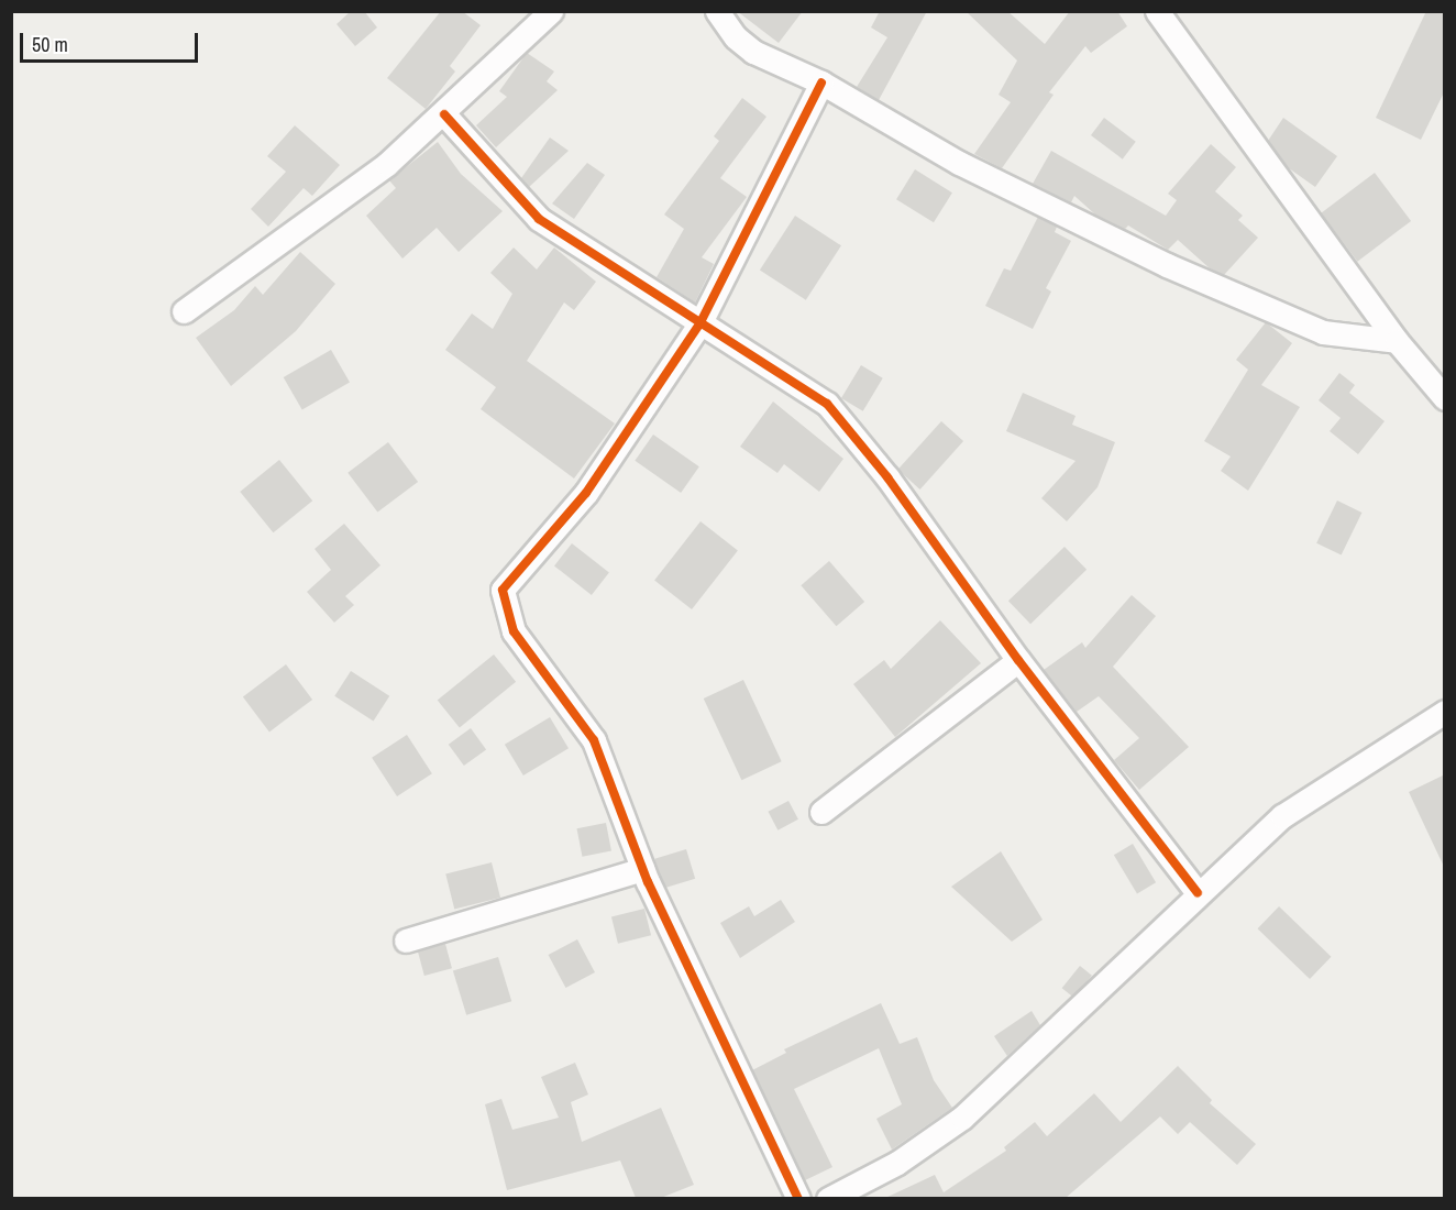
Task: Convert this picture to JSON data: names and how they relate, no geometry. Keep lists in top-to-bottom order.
{
  "scale_bar": "50 m"
}
